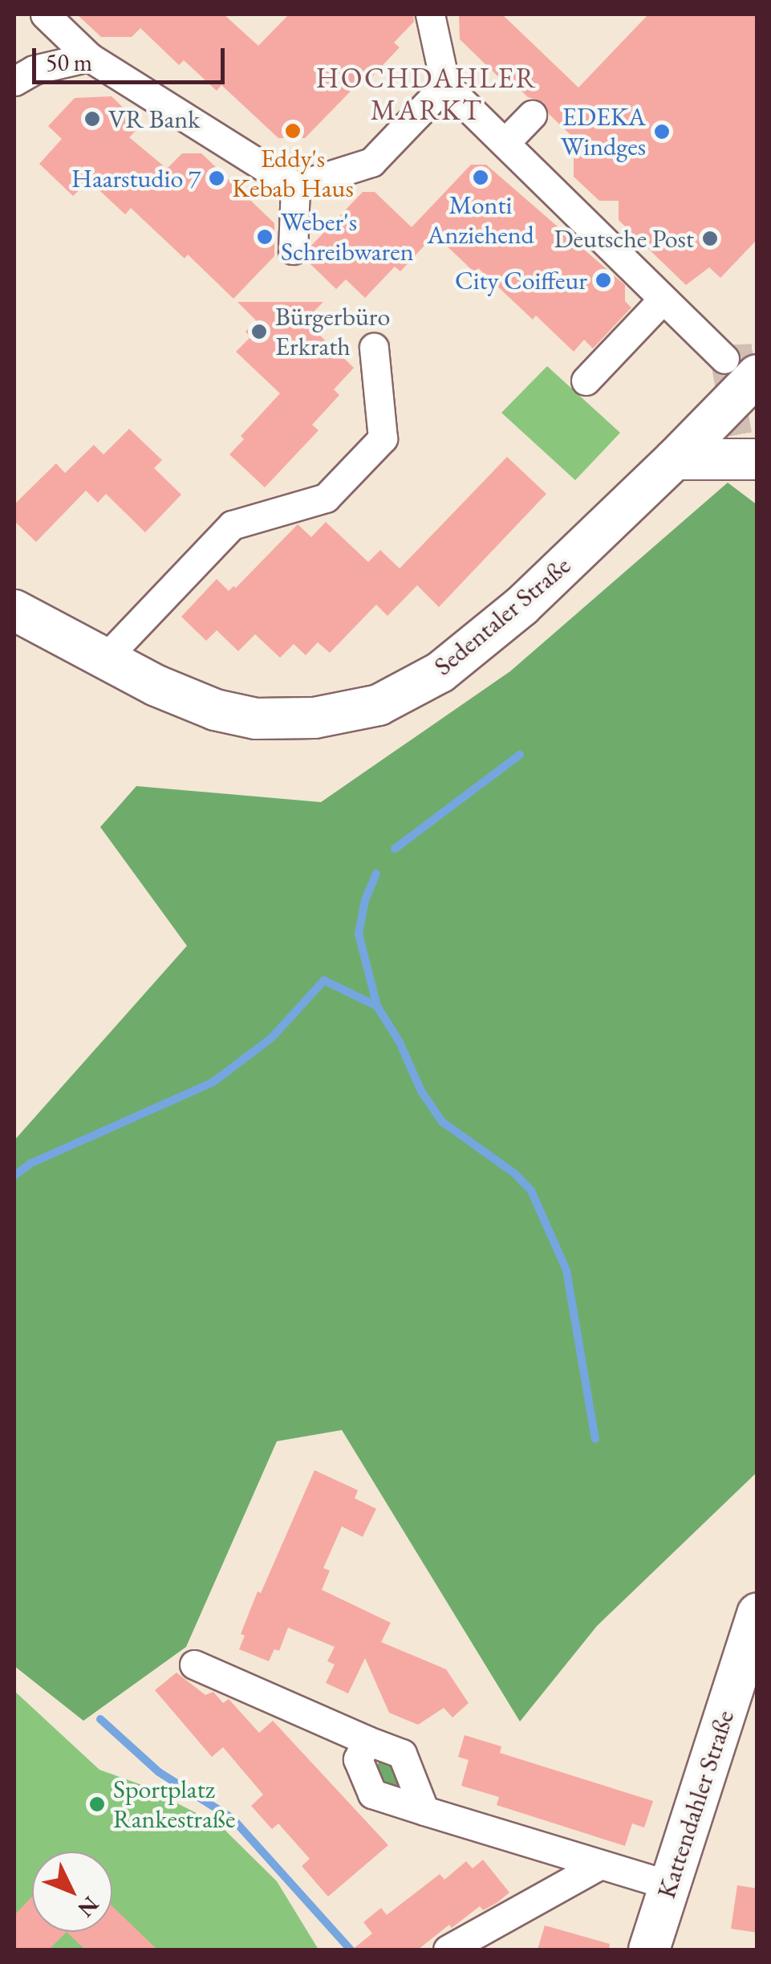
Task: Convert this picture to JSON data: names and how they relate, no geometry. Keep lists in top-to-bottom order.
{
  "streets": {
    "street": ["Sedentaler Straße", "Kattendahler Straße"]
  },
  "districts": ["HOCHDAHLER MARKT"],
  "places": [
    "VR Bank",
    "Eddy's Kebab Haus",
    "EDEKA Windges",
    "Monti Anziehend",
    "Haarstudio 7",
    "Weber's Schreibwaren",
    "Deutsche Post",
    "City Coiffeur",
    "Bürgerbüro Erkrath",
    "Sportplatz Rankestraße"
  ],
  "scale_bar": "50 m",
  "north": "bottom right"
}
